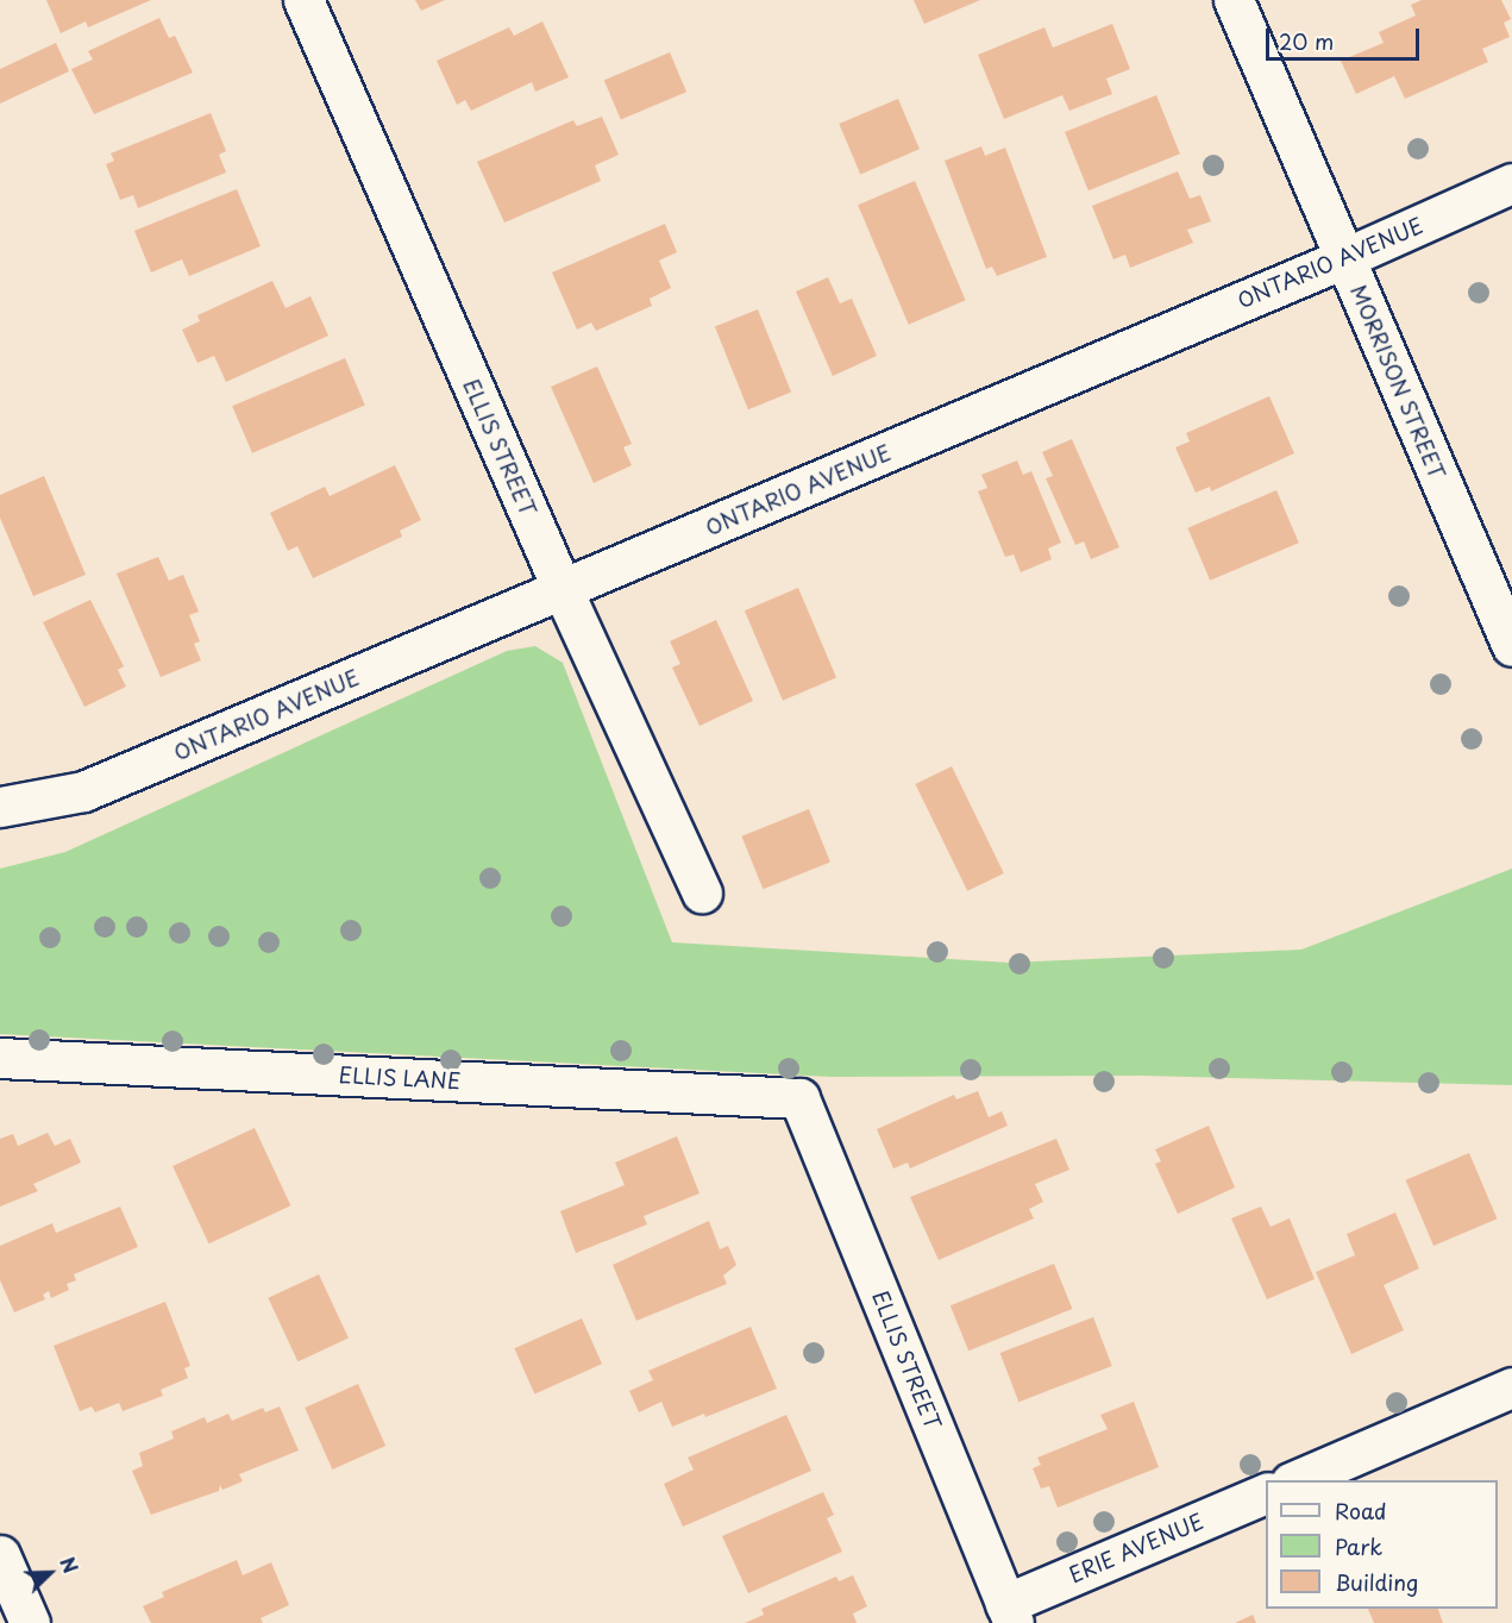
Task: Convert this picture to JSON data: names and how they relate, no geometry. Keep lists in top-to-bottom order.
{
  "streets": {
    "street": [
      "ONTARIO AVENUE",
      "MORRISON STREET",
      "ELLIS STREET",
      "ELLIS LANE",
      "ERIE AVENUE"
    ]
  },
  "crossings": [
    ["ONTARIO AVENUE", "MORRISON STREET"],
    ["ONTARIO AVENUE", "ELLIS STREET"],
    ["ELLIS STREET", "ELLIS LANE"],
    ["ELLIS STREET", "ERIE AVENUE"]
  ],
  "legend": ["Road", "Park", "Building"],
  "scale_bar": "20 m",
  "north": "top right"
}
